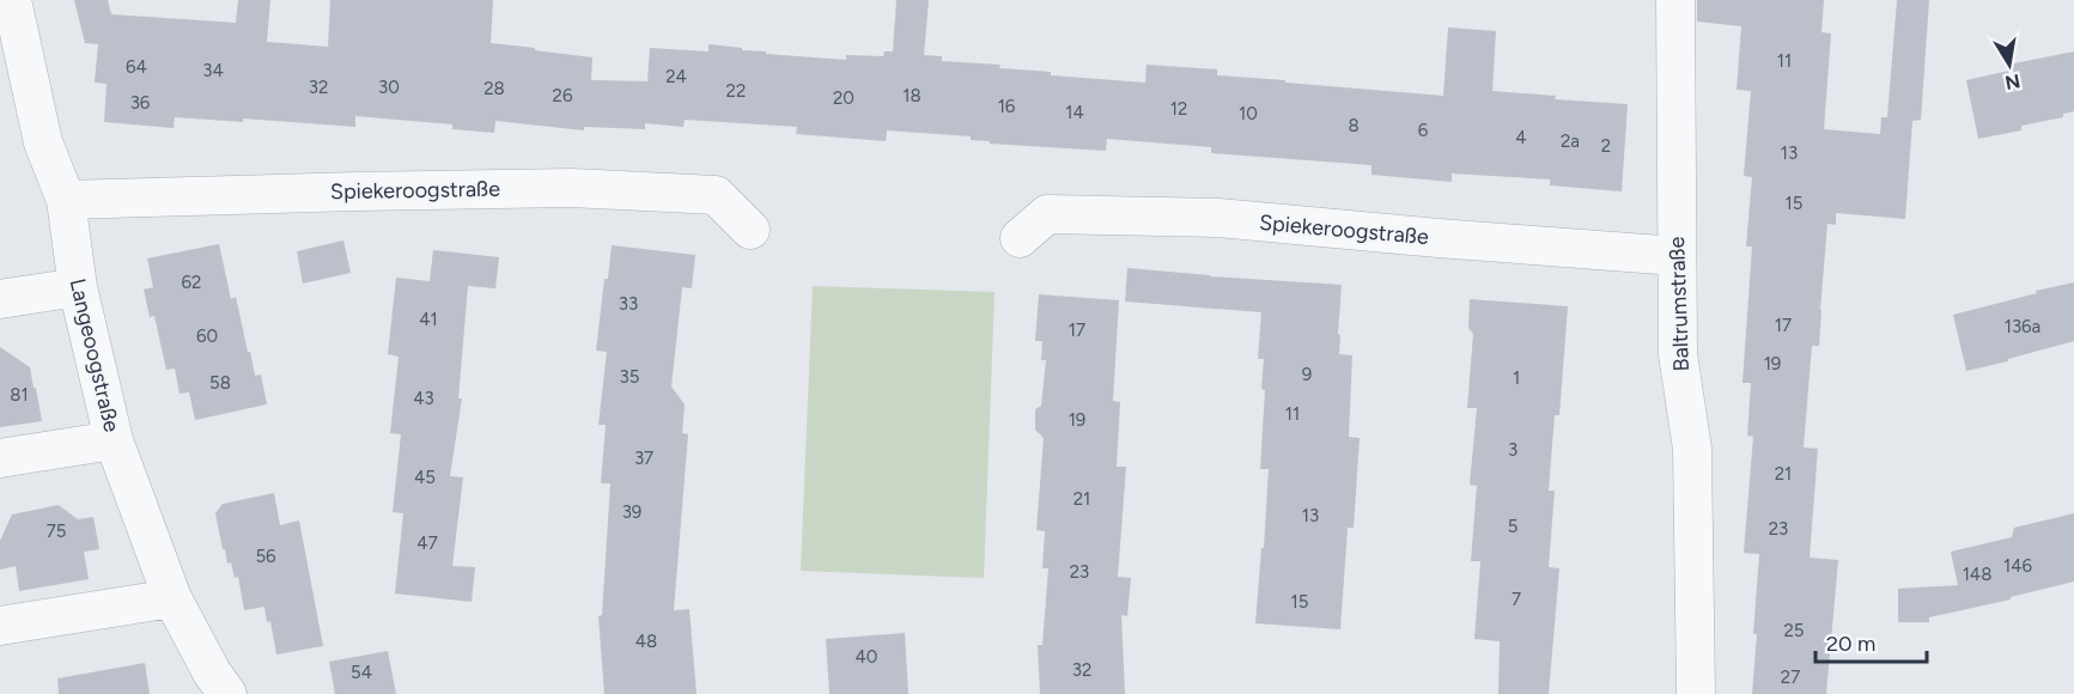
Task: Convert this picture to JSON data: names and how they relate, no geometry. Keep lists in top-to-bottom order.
{
  "streets": {
    "street": ["Spiekeroogstraße", "Baltrumstraße", "Langeoogstraße"]
  },
  "crossings": [
    ["Spiekeroogstraße", "Baltrumstraße"],
    ["Spiekeroogstraße", "Langeoogstraße"]
  ],
  "house_numbers": [
    "11",
    "64",
    "34",
    "24",
    "32",
    "30",
    "28",
    "22",
    "26",
    "18",
    "20",
    "36",
    "16",
    "12",
    "14",
    "10",
    "8",
    "6",
    "4",
    "2a",
    "2",
    "13",
    "15",
    "62",
    "33",
    "41",
    "17",
    "136a",
    "17",
    "60",
    "19",
    "9",
    "35",
    "1",
    "58",
    "81",
    "43",
    "11",
    "19",
    "3",
    "37",
    "21",
    "45",
    "21",
    "39",
    "13",
    "5",
    "23",
    "75",
    "47",
    "56",
    "146",
    "23",
    "148",
    "7",
    "15",
    "25",
    "48",
    "40",
    "32",
    "54",
    "27"
  ],
  "scale_bar": "20 m",
  "north": "bottom"
}
